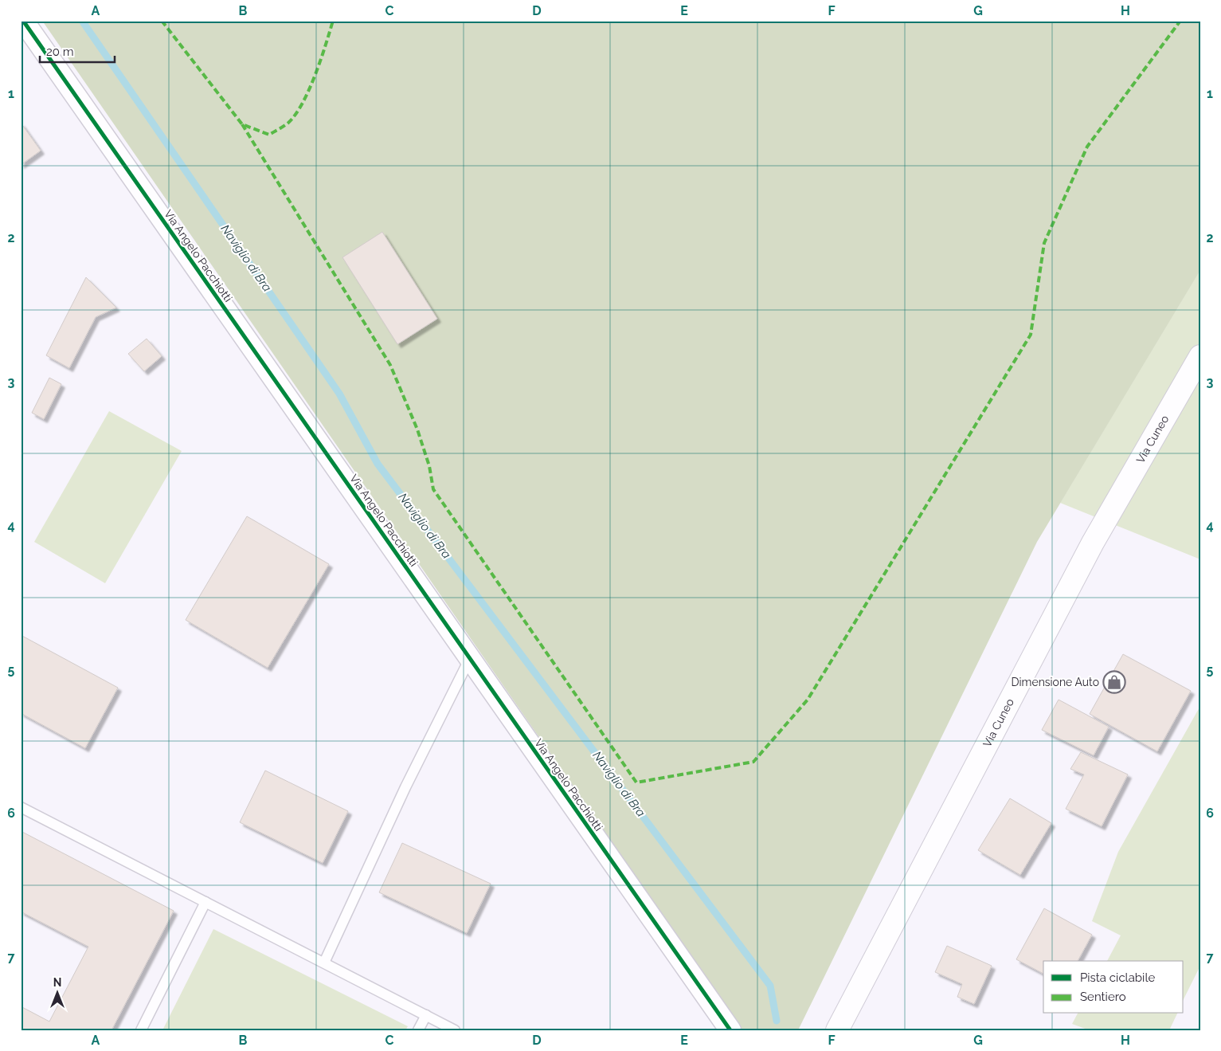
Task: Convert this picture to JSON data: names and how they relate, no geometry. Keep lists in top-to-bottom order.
{
  "streets": {
    "main road": ["Via Cuneo"],
    "street": ["Via Angelo Pacchiotti"]
  },
  "water": ["Naviglio di Bra"],
  "places": {
    "shop": ["Dimensione Auto"]
  },
  "legend": ["Pista ciclabile", "Sentiero"],
  "scale_bar": "20 m",
  "north": "top",
  "grid": {
    "columns": [
      "A",
      "B",
      "C",
      "D",
      "E",
      "F",
      "G",
      "H"
    ],
    "rows": [
      "1",
      "2",
      "3",
      "4",
      "5",
      "6",
      "7"
    ]
  }
}
